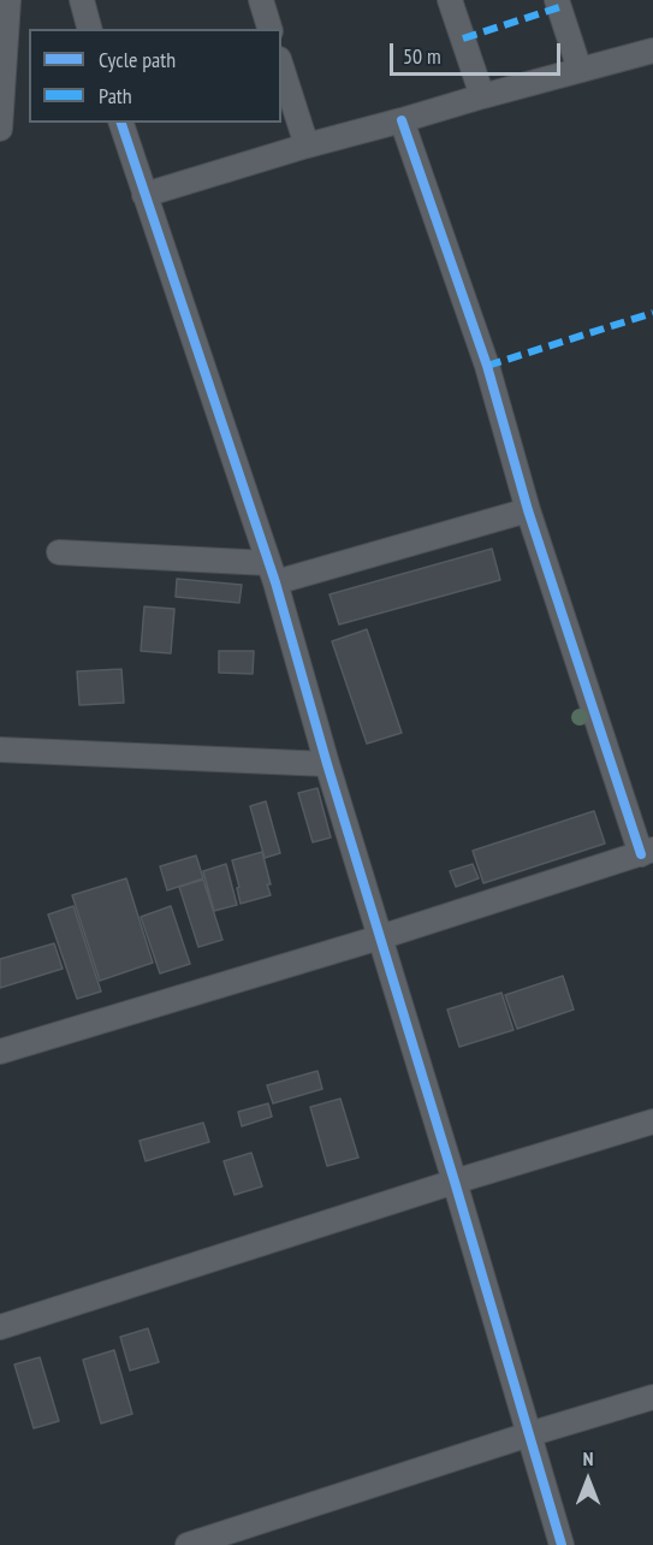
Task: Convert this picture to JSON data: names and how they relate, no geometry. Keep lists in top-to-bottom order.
{
  "legend": ["Cycle path", "Path"],
  "scale_bar": "50 m",
  "north": "top"
}
